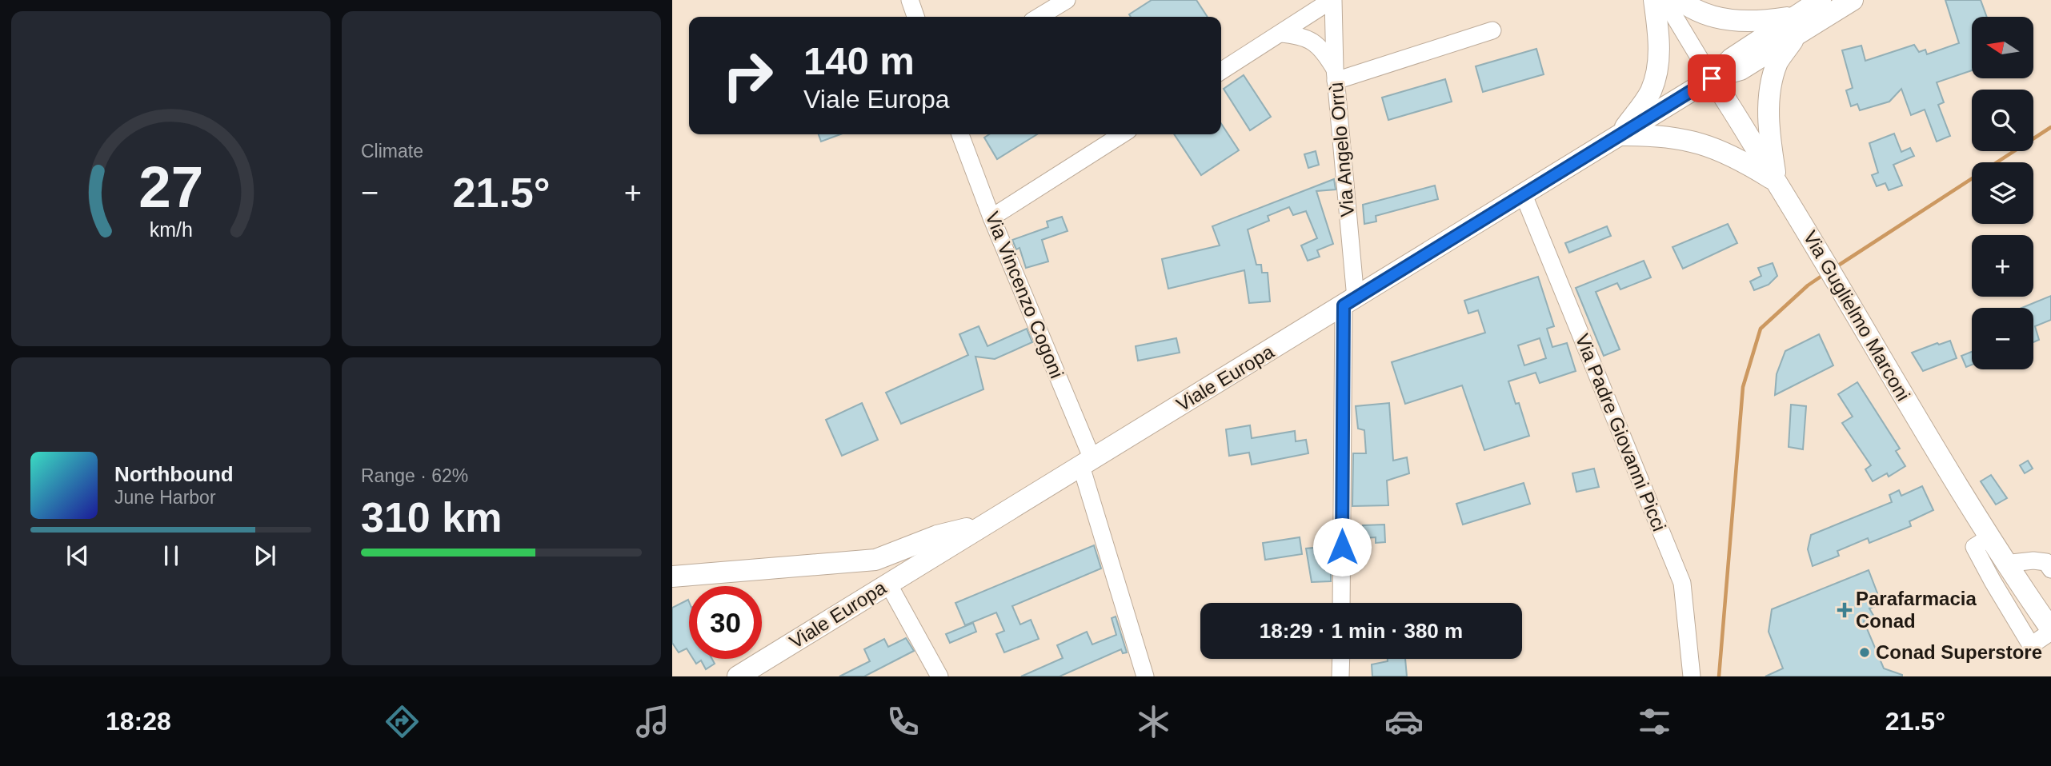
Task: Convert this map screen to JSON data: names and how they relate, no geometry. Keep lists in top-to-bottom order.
{
  "streets": {
    "main road": ["Via Guglielmo Marconi", "Viale Europa"],
    "street": ["Via Angelo Orrù", "Via Vincenzo Cogoni", "Via Padre Giovanni Picci"]
  },
  "crossings": [
    ["Via Angelo Orrù", "Viale Europa"],
    ["Via Vincenzo Cogoni", "Viale Europa"],
    ["Via Guglielmo Marconi", "Viale Europa"],
    ["Viale Europa", "Via Padre Giovanni Picci"]
  ],
  "places": {
    "health": ["Parafarmacia Conad"],
    "other": ["Conad Superstore"]
  },
  "north": "left",
  "page": {
    "tile": [
      "Climate",
      ["Range · 62%", "310 km"]
    ],
    "map_buttons": ["+", "−"],
    "turn": ["140 m", "Viale Europa"],
    "heat": ["−", "21.5°", "+"],
    "song": ["Northbound", "June Harbor"],
    "limit": "30",
    "trip": "18:29 · 1 min · 380 m",
    "tabs": ["18:28", "21.5°"],
    "gauge": ["27", "km/h"]
  }
}
